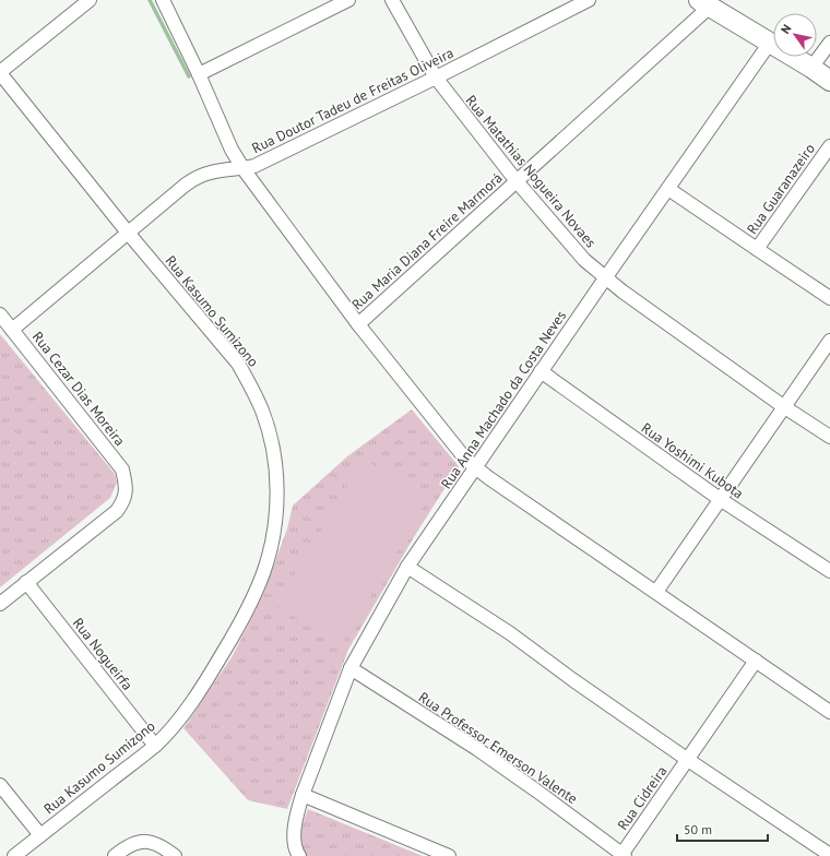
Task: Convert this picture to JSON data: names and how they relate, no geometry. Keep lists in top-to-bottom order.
{
  "streets": {
    "street": [
      "Rua Doutor Tadeu de Freitas Oliveira",
      "Rua Matathias Nogueira Novaes",
      "Rua Guaranazeiro",
      "Rua Maria Diana Freire Marmorá",
      "Rua Kasumo Sumizono",
      "Rua Cezar Dias Moreira",
      "Rua Anna Machado da Costa Neves",
      "Rua Yoshimi Kubota",
      "Rua Nogueirfa",
      "Rua Professor Emerson Valente",
      "Rua Cidreira"
    ]
  },
  "crossings": [
    ["Rua Doutor Tadeu de Freitas Oliveira", "Rua Matathias Nogueira Novaes"],
    ["Rua Doutor Tadeu de Freitas Oliveira", "Rua Kasumo Sumizono"],
    ["Rua Doutor Tadeu de Freitas Oliveira", "Rua Cezar Dias Moreira"],
    ["Rua Matathias Nogueira Novaes", "Rua Maria Diana Freire Marmorá"],
    ["Rua Matathias Nogueira Novaes", "Rua Anna Machado da Costa Neves"],
    ["Rua Kasumo Sumizono", "Rua Nogueirfa"],
    ["Rua Cezar Dias Moreira", "Rua Nogueirfa"],
    ["Rua Anna Machado da Costa Neves", "Rua Yoshimi Kubota"],
    ["Rua Anna Machado da Costa Neves", "Rua Professor Emerson Valente"],
    ["Rua Professor Emerson Valente", "Rua Cidreira"]
  ],
  "scale_bar": "50 m",
  "north": "top left"
}
